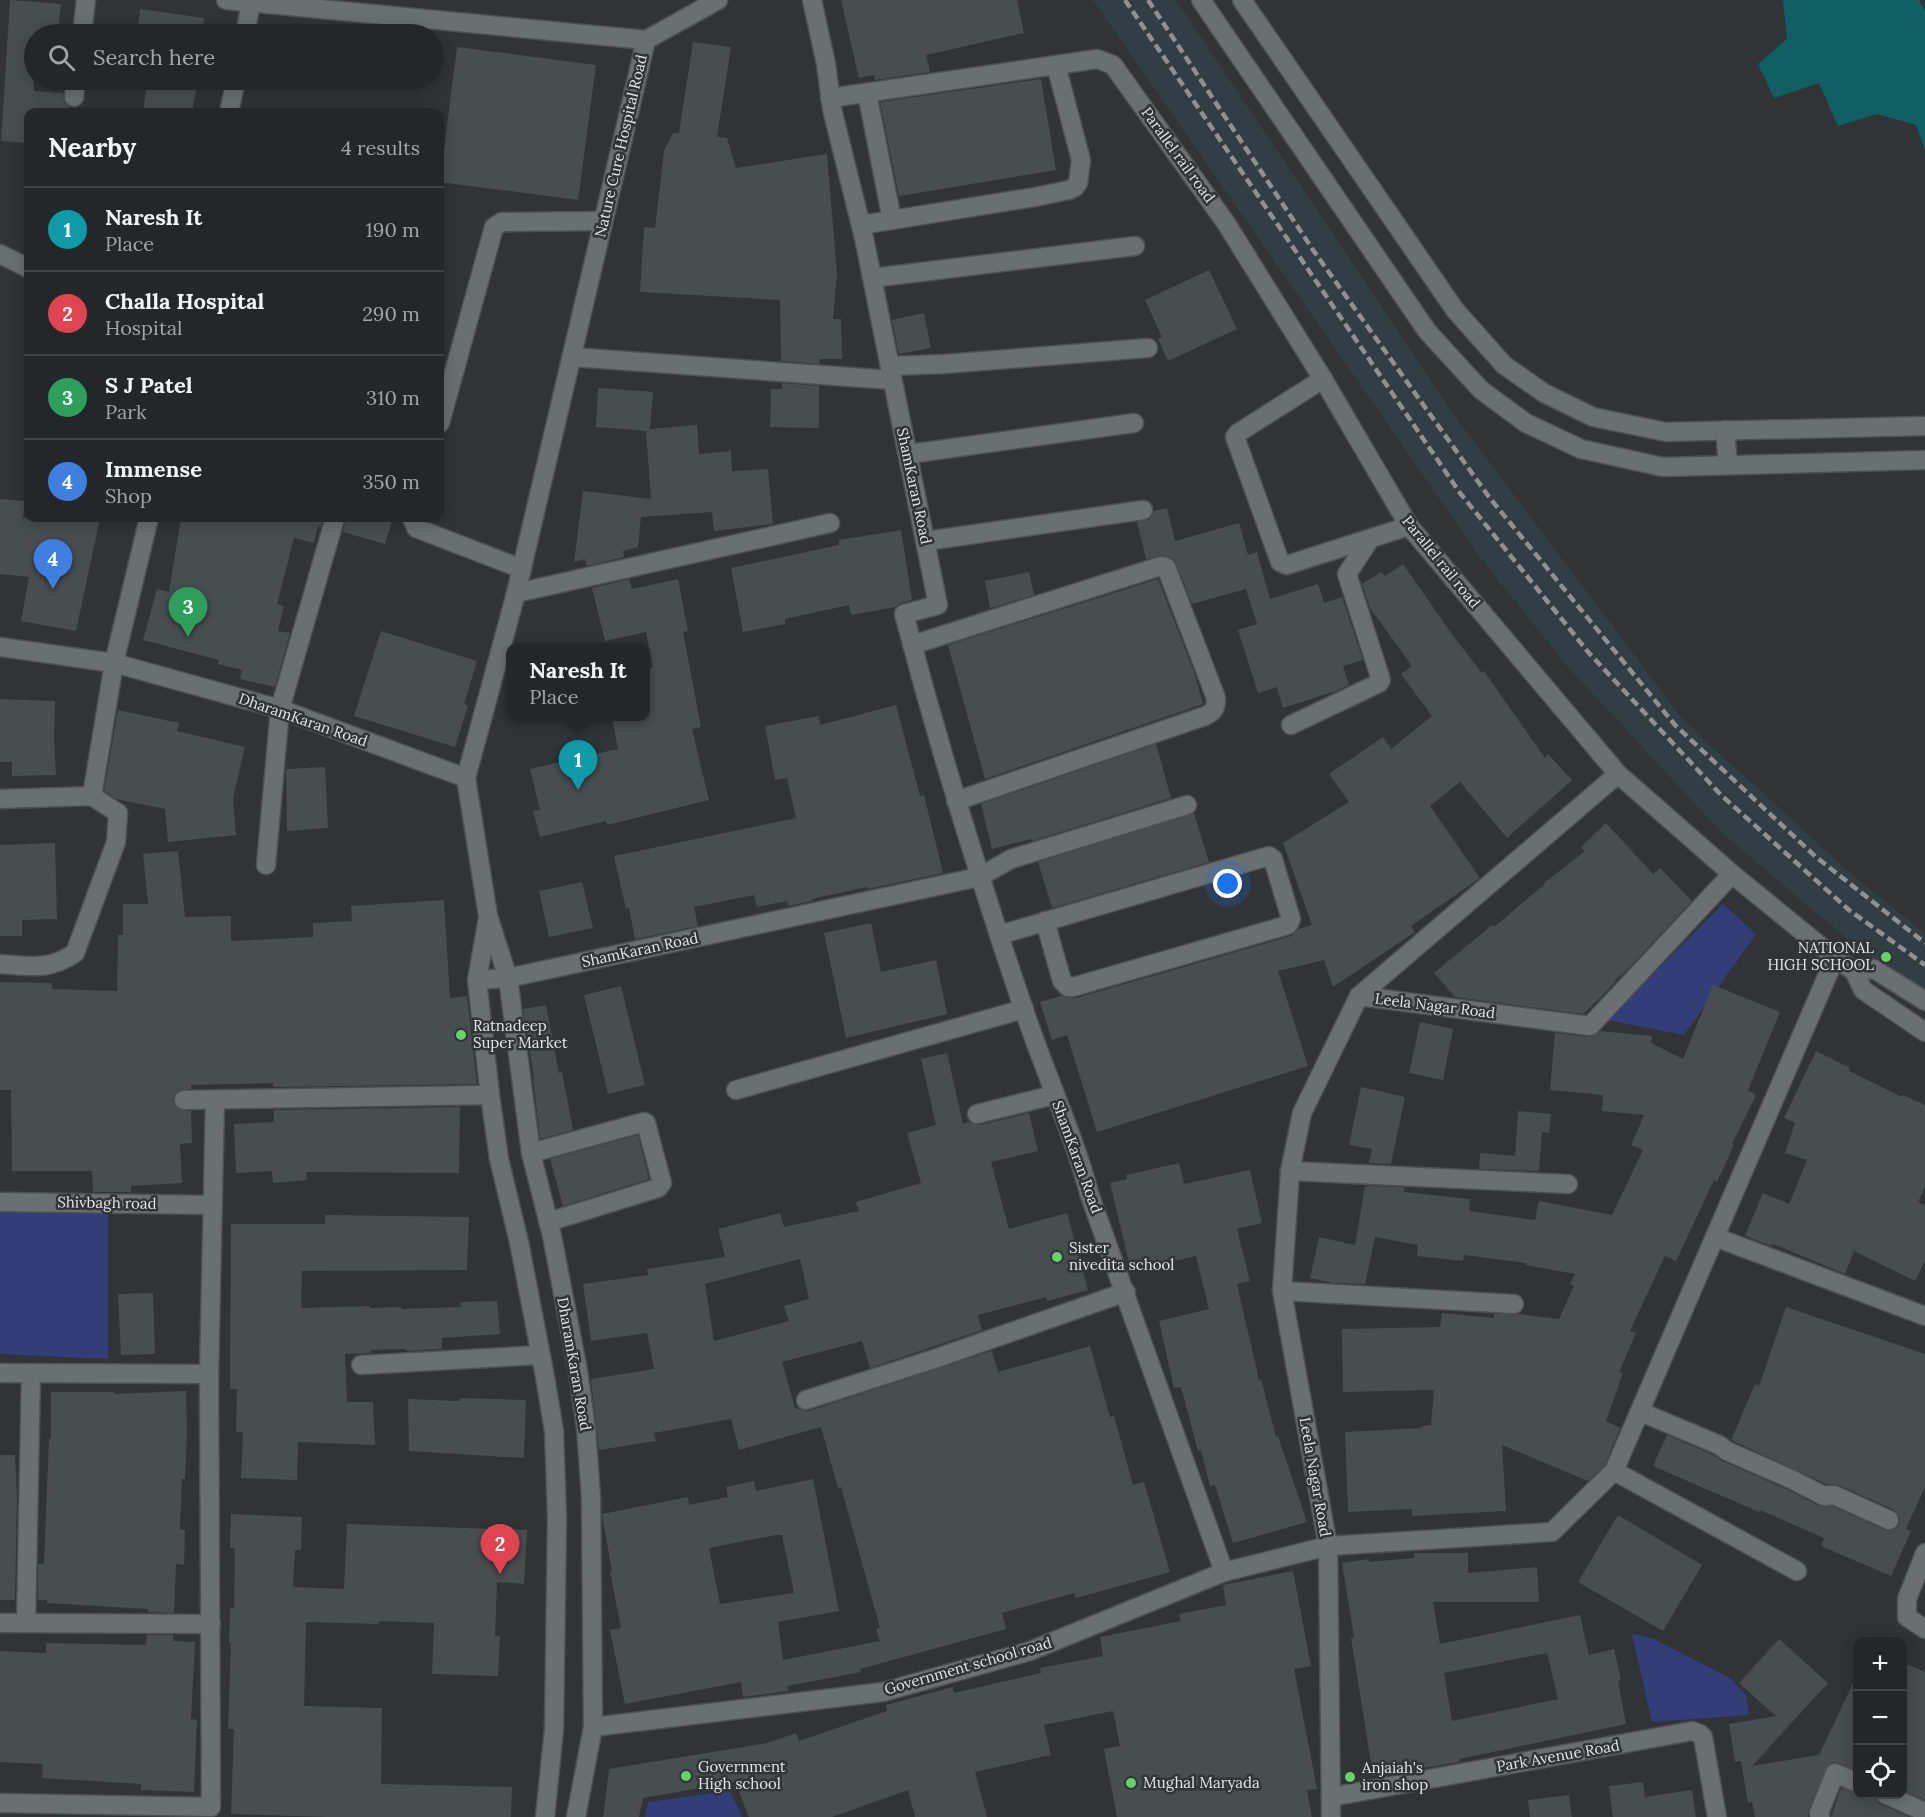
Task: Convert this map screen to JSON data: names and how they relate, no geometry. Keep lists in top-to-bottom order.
{
  "streets": {
    "street": [
      "Nature Cure Hospital Road",
      "Parallel rail road",
      "ShamKaran Road",
      "DharamKaran Road",
      "Leela Nagar Road",
      "Shivbagh road",
      "Government school road",
      "Park Avenue Road"
    ]
  },
  "crossings": [
    ["Nature Cure Hospital Road", "DharamKaran Road"],
    ["Parallel rail road", "ShamKaran Road"],
    ["Parallel rail road", "Leela Nagar Road"],
    ["ShamKaran Road", "DharamKaran Road"],
    ["ShamKaran Road", "Government school road"],
    ["DharamKaran Road", "Government school road"],
    ["Leela Nagar Road", "Government school road"]
  ],
  "places": [
    "NATIONAL HIGH SCHOOL",
    "Ratnadeep Super Market",
    "Sister nivedita school",
    "Government High school",
    "Anjaiah's iron shop",
    "Mughal Maryada"
  ],
  "page": {
    "search": "Search here",
    "heading": ["Nearby", "4 results"],
    "list": [
      {
        "mark": "1",
        "name": "Naresh It",
        "note": "Place",
        "value": "190 m"
      },
      {
        "mark": "2",
        "name": "Challa Hospital",
        "note": "Hospital",
        "value": "290 m"
      },
      {
        "mark": "3",
        "name": "S J Patel",
        "note": "Park",
        "value": "310 m"
      },
      {
        "mark": "4",
        "name": "Immense",
        "note": "Shop",
        "value": "350 m"
      }
    ],
    "pins": [
      "4",
      "3",
      "1",
      "2"
    ],
    "popup": ["Naresh It", "Place"],
    "map_buttons": ["+", "−"]
  }
}
